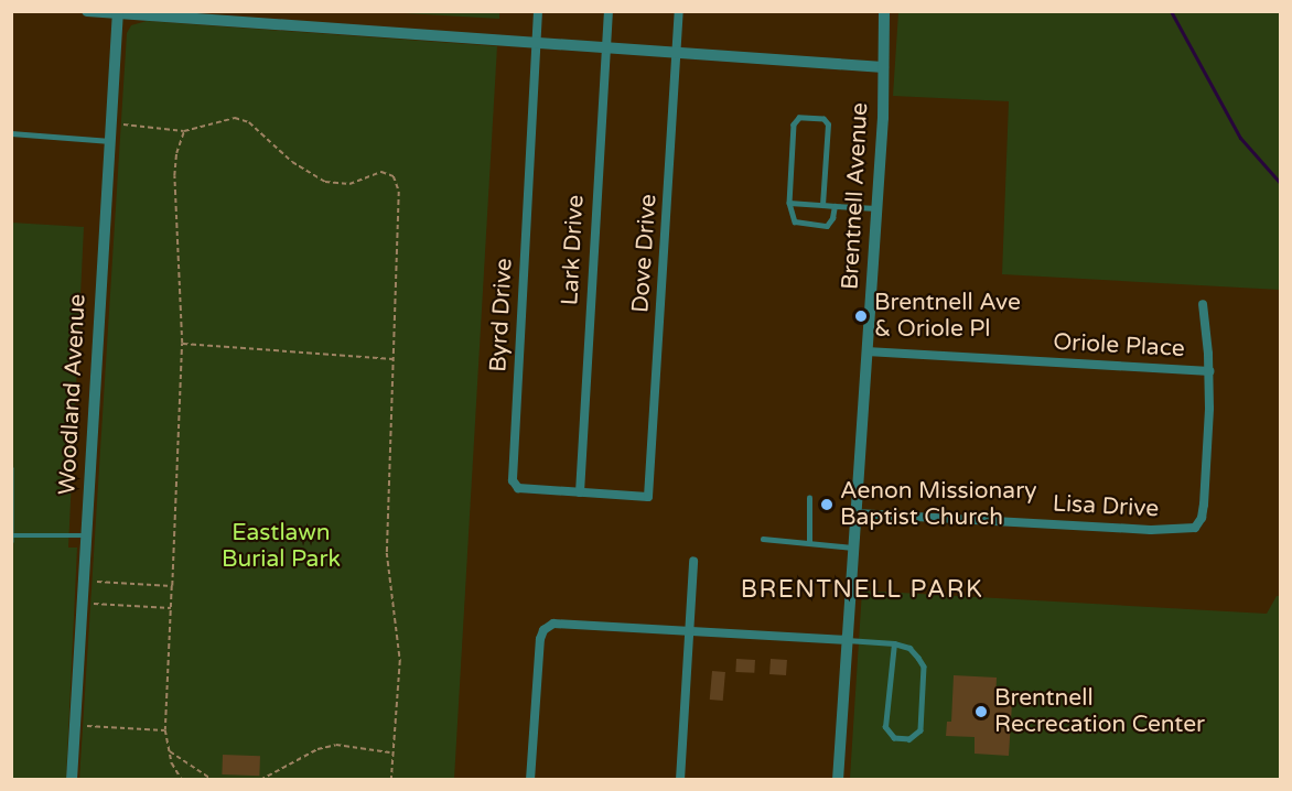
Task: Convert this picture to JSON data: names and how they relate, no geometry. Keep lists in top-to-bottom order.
{
  "streets": {
    "street": [
      "Brentnell Avenue",
      "Lark Drive",
      "Dove Drive",
      "Byrd Drive",
      "Oriole Place",
      "Woodland Avenue",
      "Lisa Drive"
    ]
  },
  "crossings": [
    ["Brentnell Avenue", "Oriole Place"],
    ["Brentnell Avenue", "Lisa Drive"],
    ["Lark Drive", "Byrd Drive"],
    ["Dove Drive", "Byrd Drive"],
    ["Oriole Place", "Lisa Drive"]
  ],
  "districts": ["BRENTNELL PARK"],
  "parks": ["Eastlawn Burial Park"],
  "places": ["Brentnell Ave & Oriole Pl", "Aenon Missionary Baptist Church", "Brentnell Recrecation Center"]
}
